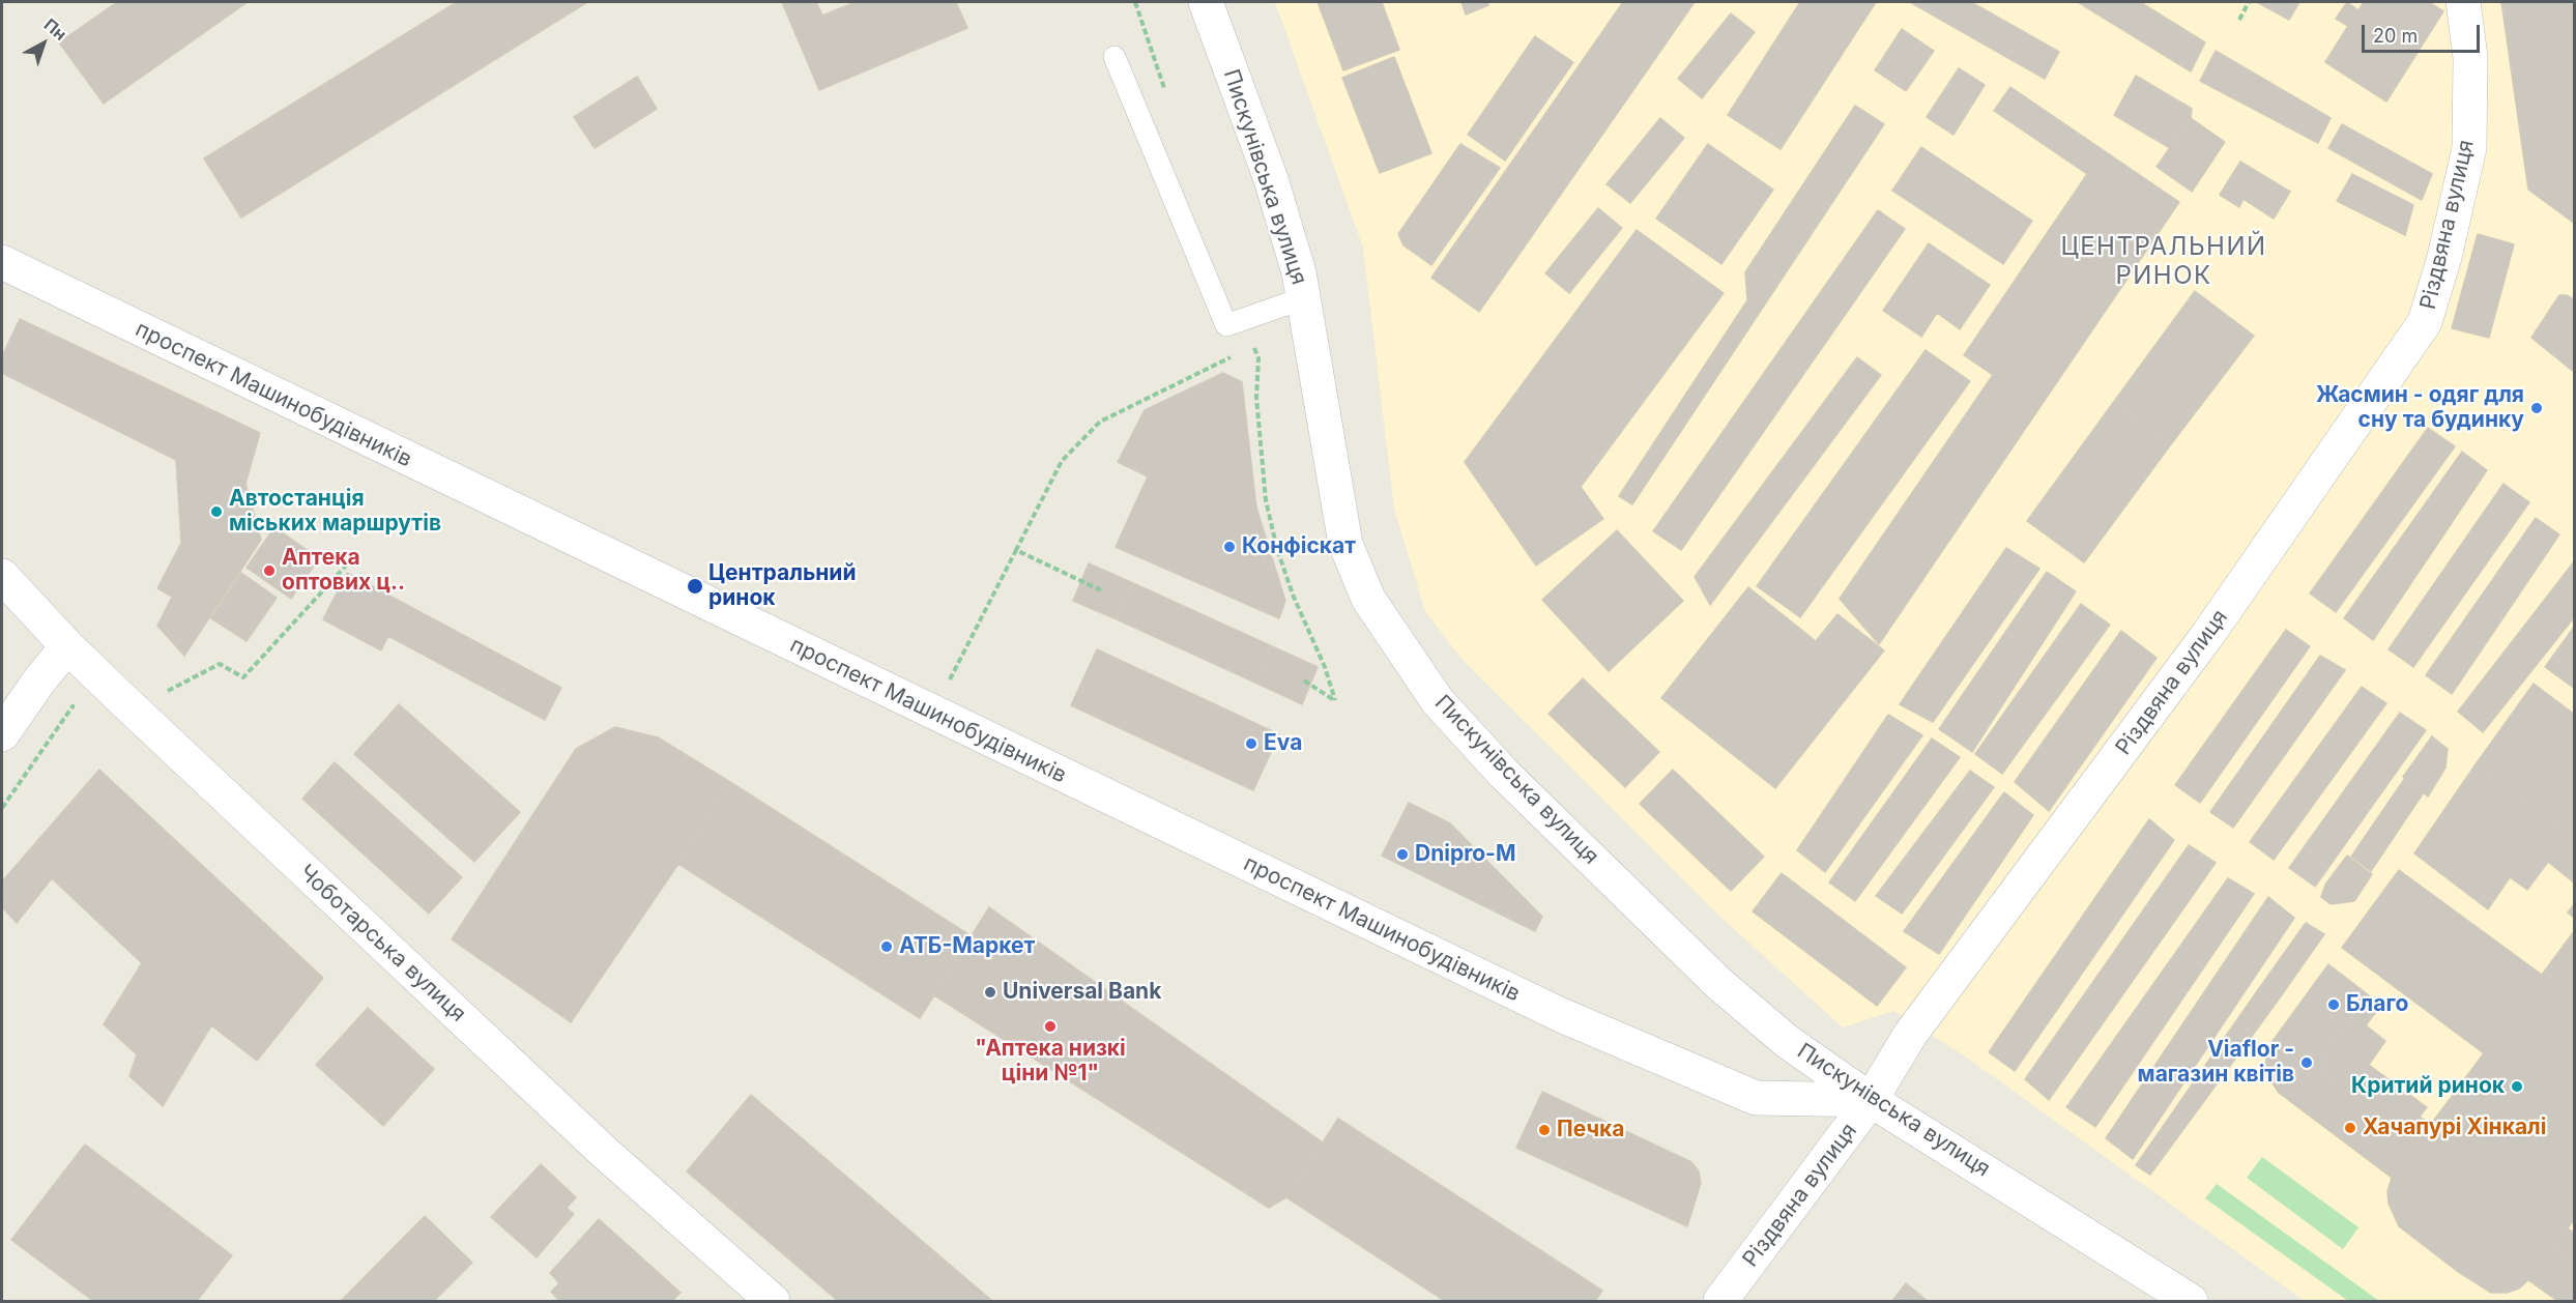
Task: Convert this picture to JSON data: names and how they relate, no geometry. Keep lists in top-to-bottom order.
{
  "streets": {
    "street": [
      "Пискунівська вулиця",
      "Різдвяна вулиця",
      "проспект Машинобудівників",
      "Чоботарська вулиця"
    ]
  },
  "crossings": [
    ["Пискунівська вулиця", "Різдвяна вулиця"],
    ["Пискунівська вулиця", "проспект Машинобудівників"],
    ["Різдвяна вулиця", "проспект Машинобудівників"]
  ],
  "districts": ["ЦЕНТРАЛЬНИЙ РИНОК"],
  "places": [
    "Жасмин - одяг для сну та будинку",
    "Автостанція міських маршрутів",
    "Конфіскат",
    "Аптека оптових ц‥",
    "Центральний ринок",
    "Eva",
    "Dnipro-M",
    "АТБ-Маркет",
    "Universal Bank",
    "Благо",
    "\"Аптека низкі ціни №1\"",
    "Viaflor - магазин квітів",
    "Критий ринок",
    "Хачапурі Хінкалі",
    "Печка"
  ],
  "scale_bar": "20 m",
  "north": "top right"
}
